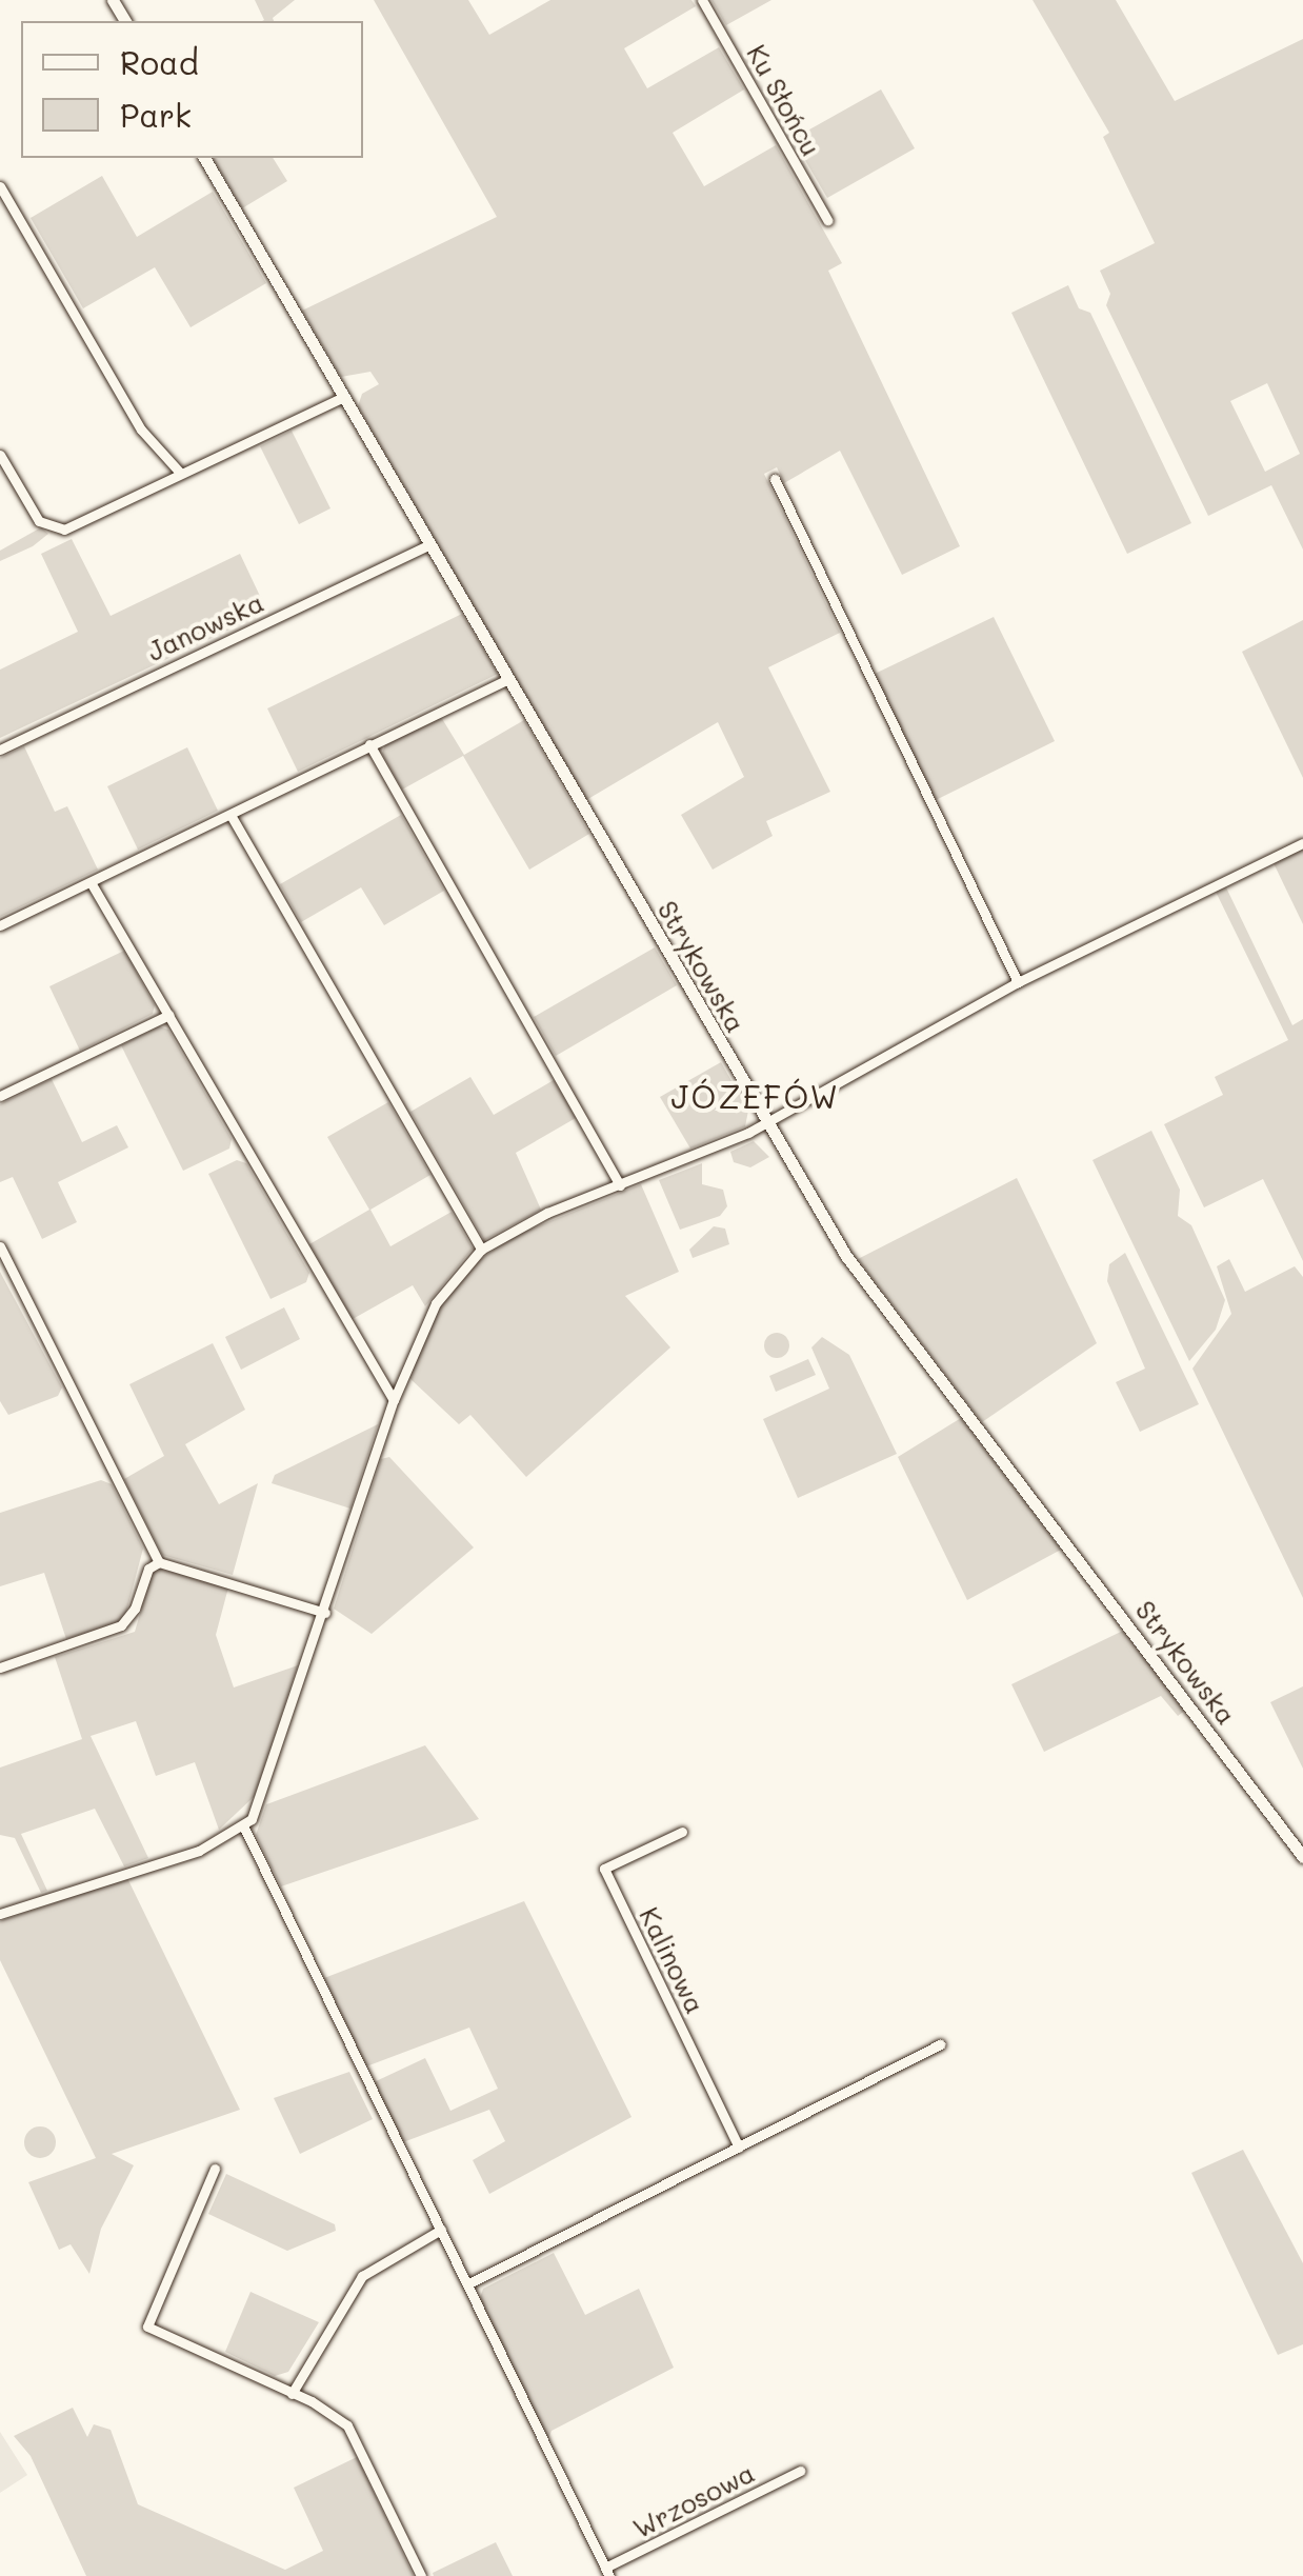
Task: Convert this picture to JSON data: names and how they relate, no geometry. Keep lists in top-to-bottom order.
{
  "streets": {
    "street": [
      "Ku Słońcu",
      "Janowska",
      "Strykowska",
      "Kalinowa",
      "Wrzosowa"
    ]
  },
  "crossings": [
    ["Janowska", "Strykowska"]
  ],
  "districts": ["JÓZEFÓW"],
  "legend": ["Road", "Park"]
}
